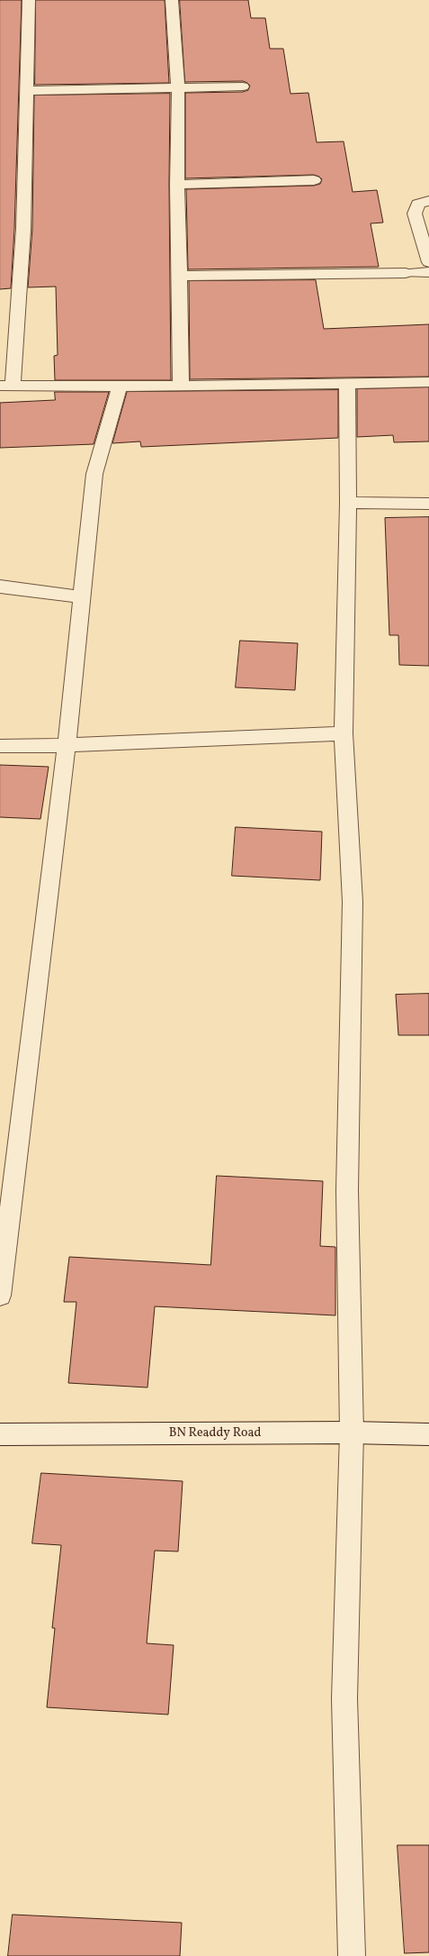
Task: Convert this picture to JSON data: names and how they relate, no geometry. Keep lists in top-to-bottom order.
{
  "streets": {
    "street": ["BN Readdy Road"]
  }
}
